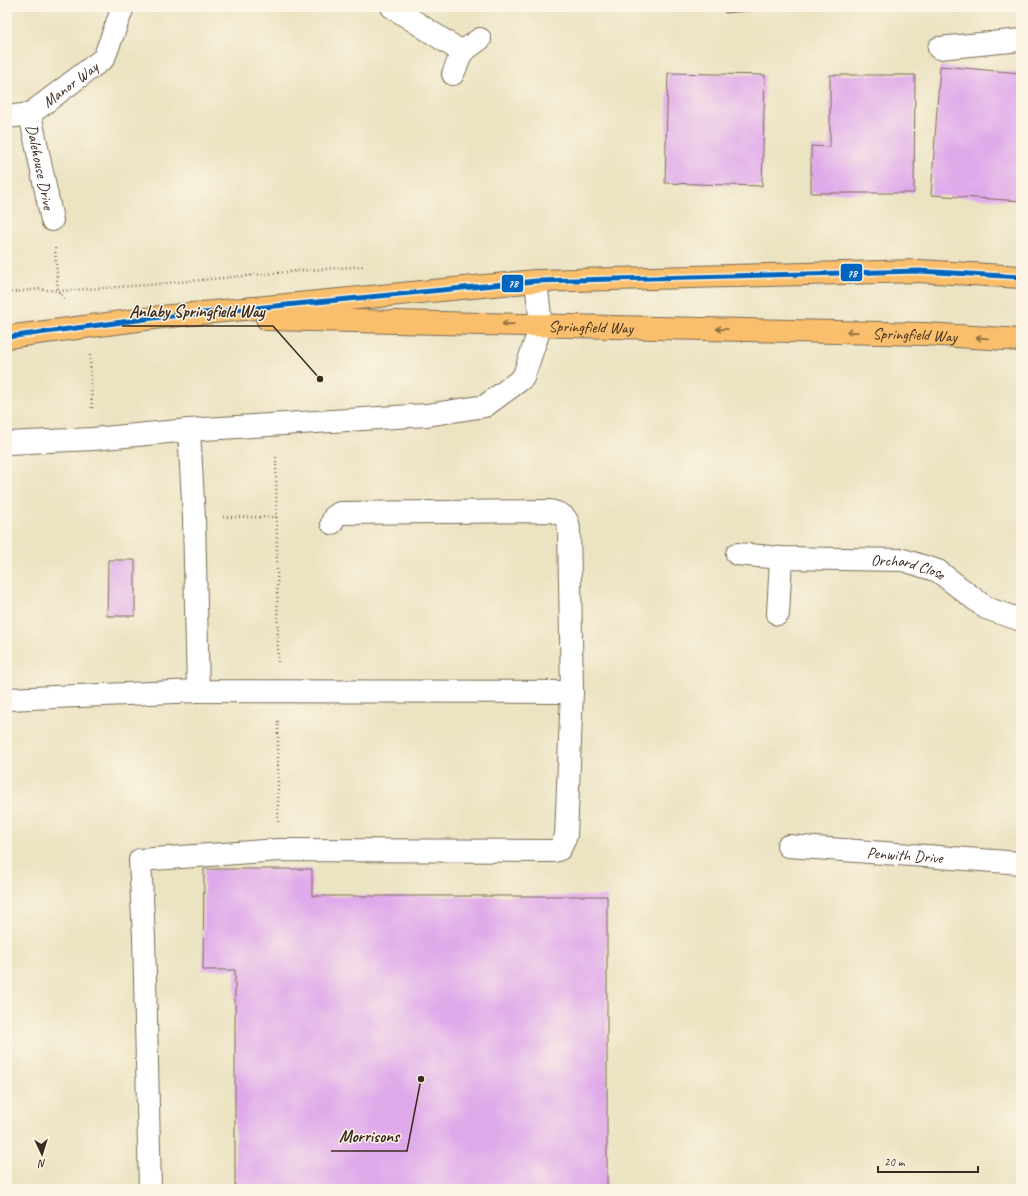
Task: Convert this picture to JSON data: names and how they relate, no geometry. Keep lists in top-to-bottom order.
{
  "streets": {
    "main road": ["Springfield Way"],
    "street": [
      "Manor Way",
      "Dalehouse Drive",
      "Orchard Close",
      "Penwith Drive"
    ]
  },
  "crossings": [
    ["Manor Way", "Dalehouse Drive"]
  ],
  "places": ["Anlaby Springfield Way", "Morrisons"],
  "lines": ["transit line 78"],
  "scale_bar": "20 m",
  "north": "bottom"
}
